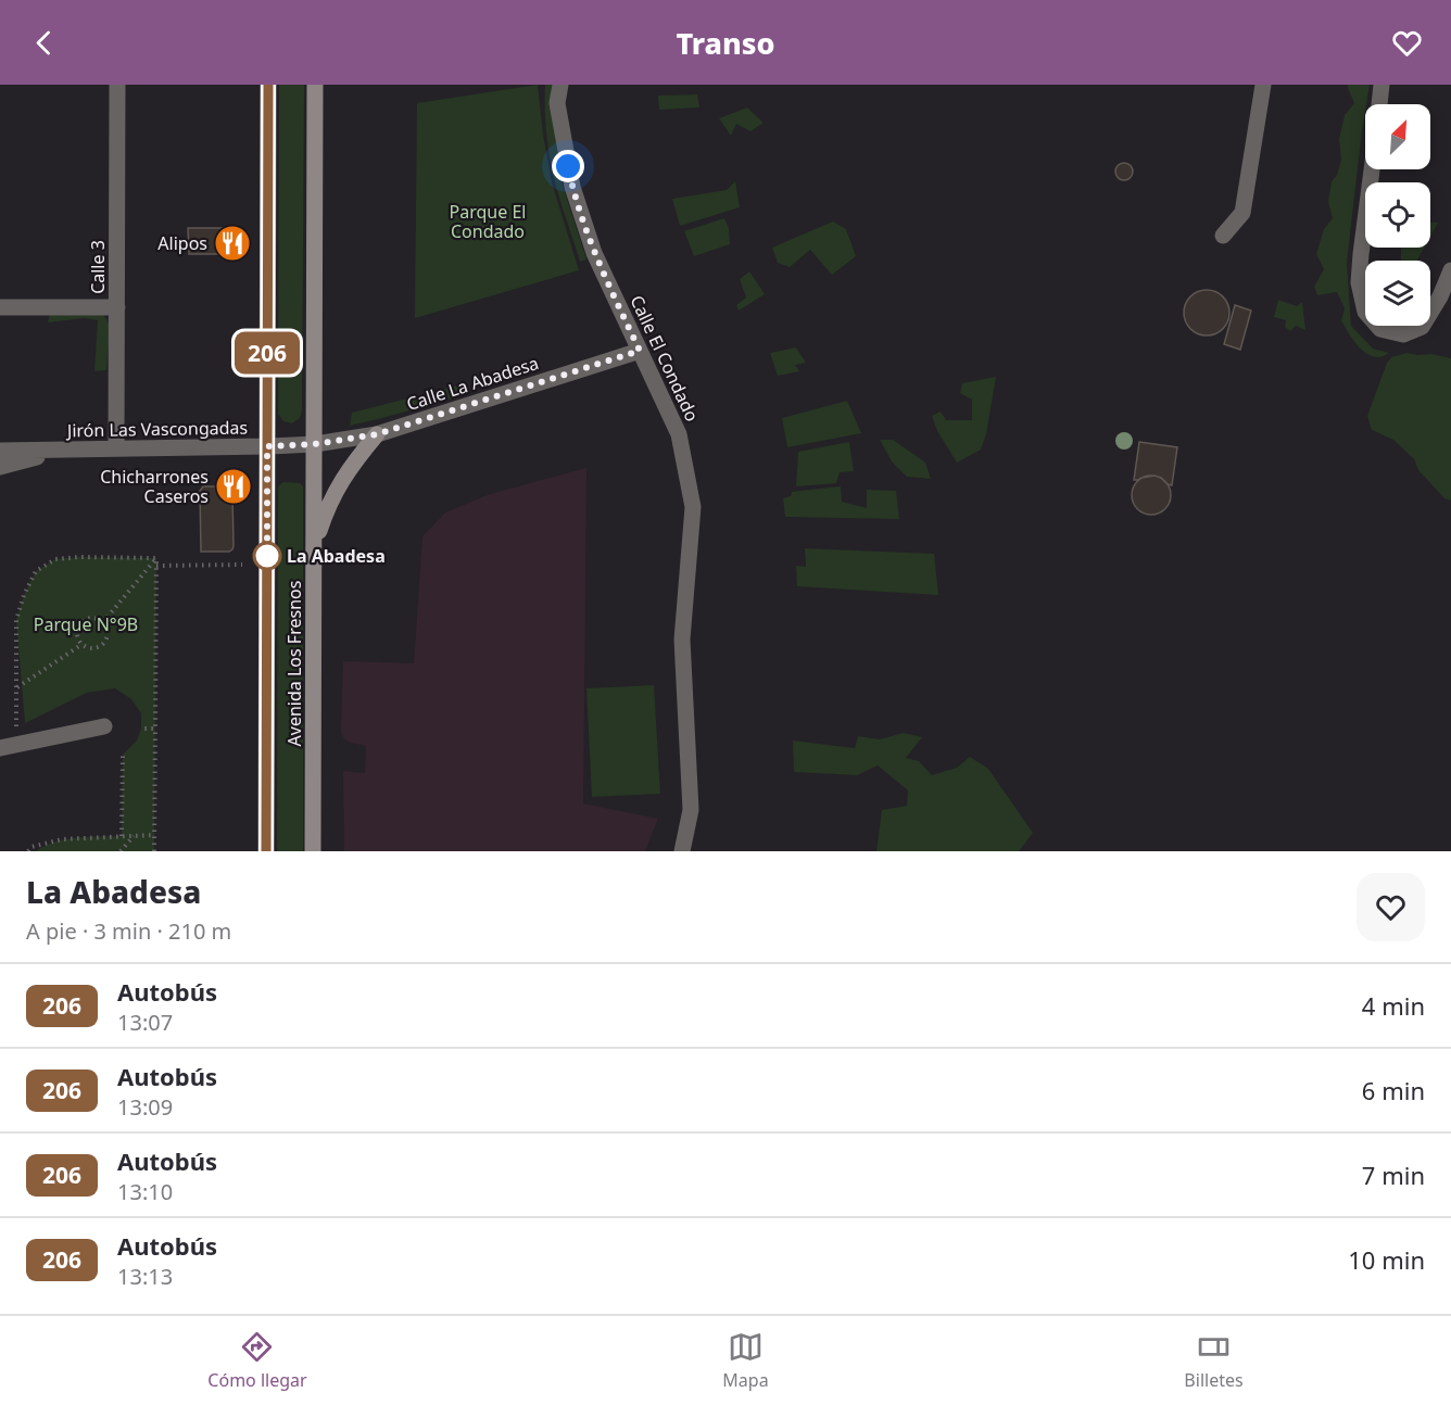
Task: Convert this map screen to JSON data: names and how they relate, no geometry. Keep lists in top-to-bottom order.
{
  "streets": {
    "main road": ["Avenida Los Fresnos"],
    "street": [
      "Calle 3",
      "Calle El Condado",
      "Calle La Abadesa",
      "Jirón Las Vascongadas"
    ]
  },
  "crossings": [
    ["Calle 3", "Jirón Las Vascongadas"],
    ["Calle El Condado", "Calle La Abadesa"],
    ["Calle La Abadesa", "Jirón Las Vascongadas"],
    ["Calle La Abadesa", "Avenida Los Fresnos"],
    ["Jirón Las Vascongadas", "Avenida Los Fresnos"]
  ],
  "parks": ["Parque El Condado", "Parque N°9B"],
  "places": {
    "restaurant": ["Alipos", "Chicharrones Caseros"],
    "other": ["La Abadesa"]
  },
  "lines": ["bus line 206"],
  "north": "top right",
  "page": {
    "header": "Transo",
    "on_map": "206",
    "heading": ["La Abadesa", "A pie · 3 min · 210 m"],
    "list": [
      {
        "mark": "206",
        "name": "Autobús",
        "note": "13:07",
        "value": "4 min"
      },
      {
        "mark": "206",
        "name": "Autobús",
        "note": "13:09",
        "value": "6 min"
      },
      {
        "mark": "206",
        "name": "Autobús",
        "note": "13:10",
        "value": "7 min"
      },
      {
        "mark": "206",
        "name": "Autobús",
        "note": "13:13",
        "value": "10 min"
      }
    ],
    "tabs": ["Cómo llegar", "Mapa", "Billetes"]
  }
}
